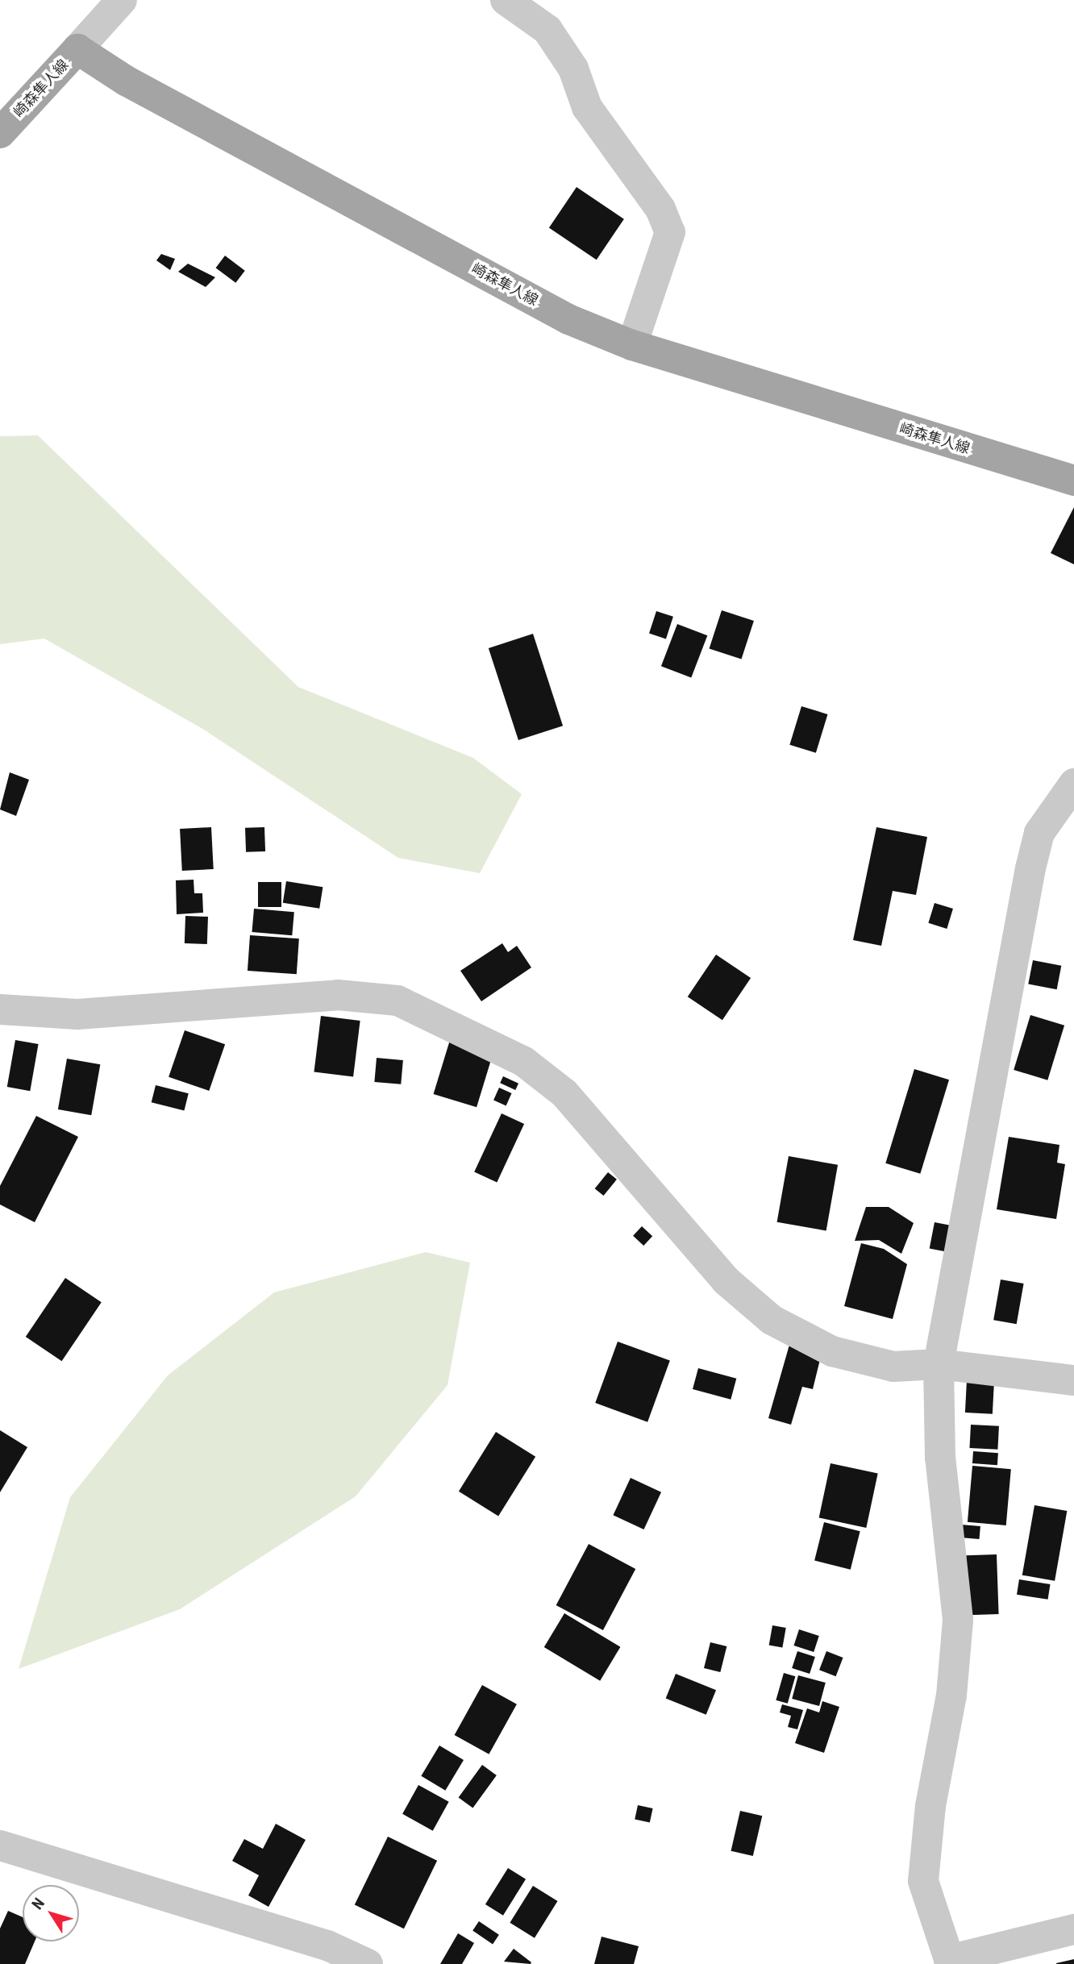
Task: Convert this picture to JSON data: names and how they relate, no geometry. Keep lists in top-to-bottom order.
{
  "streets": {
    "main road": ["崎森隼人線"]
  },
  "north": "top left"
}
